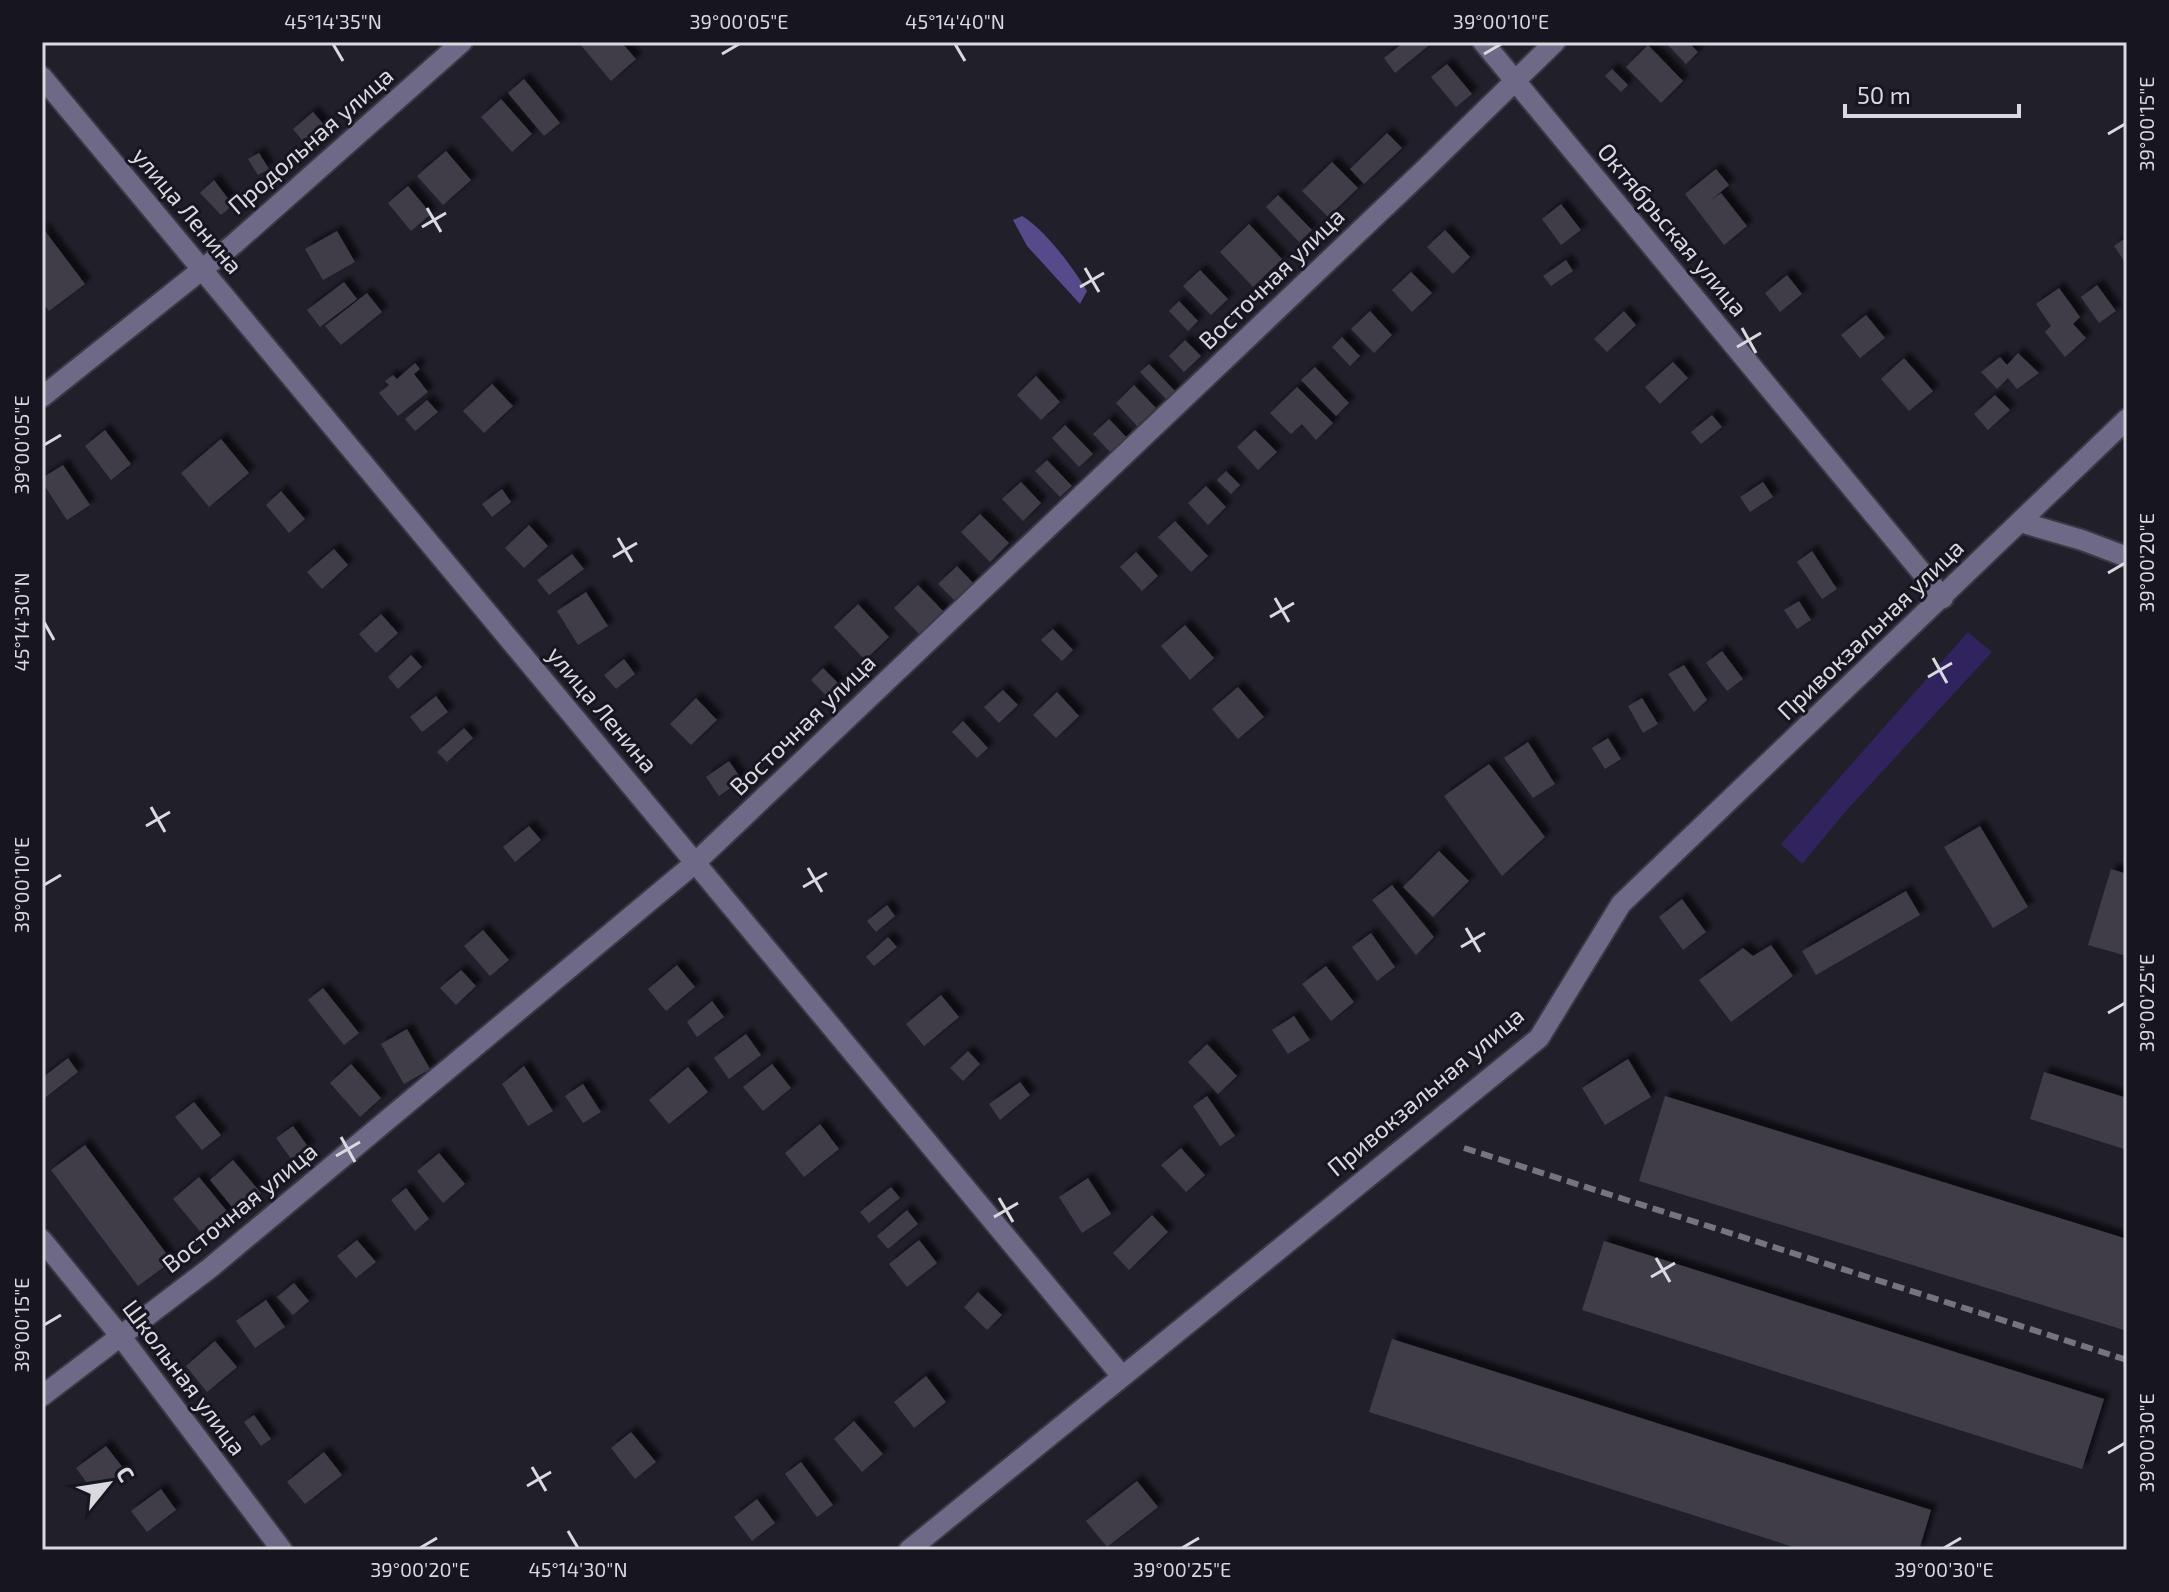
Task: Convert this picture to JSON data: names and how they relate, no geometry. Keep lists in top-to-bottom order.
{
  "streets": {
    "street": [
      "Продольная улица",
      "улица Ленина",
      "Октябрьская улица",
      "Восточная улица",
      "Привокзальная улица",
      "Школьная улица"
    ]
  },
  "crossings": [
    ["Продольная улица", "улица Ленина"],
    ["улица Ленина", "Восточная улица"],
    ["улица Ленина", "Привокзальная улица"],
    ["Октябрьская улица", "Восточная улица"],
    ["Октябрьская улица", "Привокзальная улица"],
    ["Восточная улица", "Школьная улица"]
  ],
  "scale_bar": "50 m",
  "north": "top right",
  "coordinates": [
    "45°14'35\"N",
    "39°00'05\"E",
    "45°14'40\"N",
    "39°00'10\"E",
    "39°00'15\"E",
    "39°00'20\"E",
    "45°14'30\"N",
    "39°00'25\"E",
    "39°00'30\"E"
  ]
}
